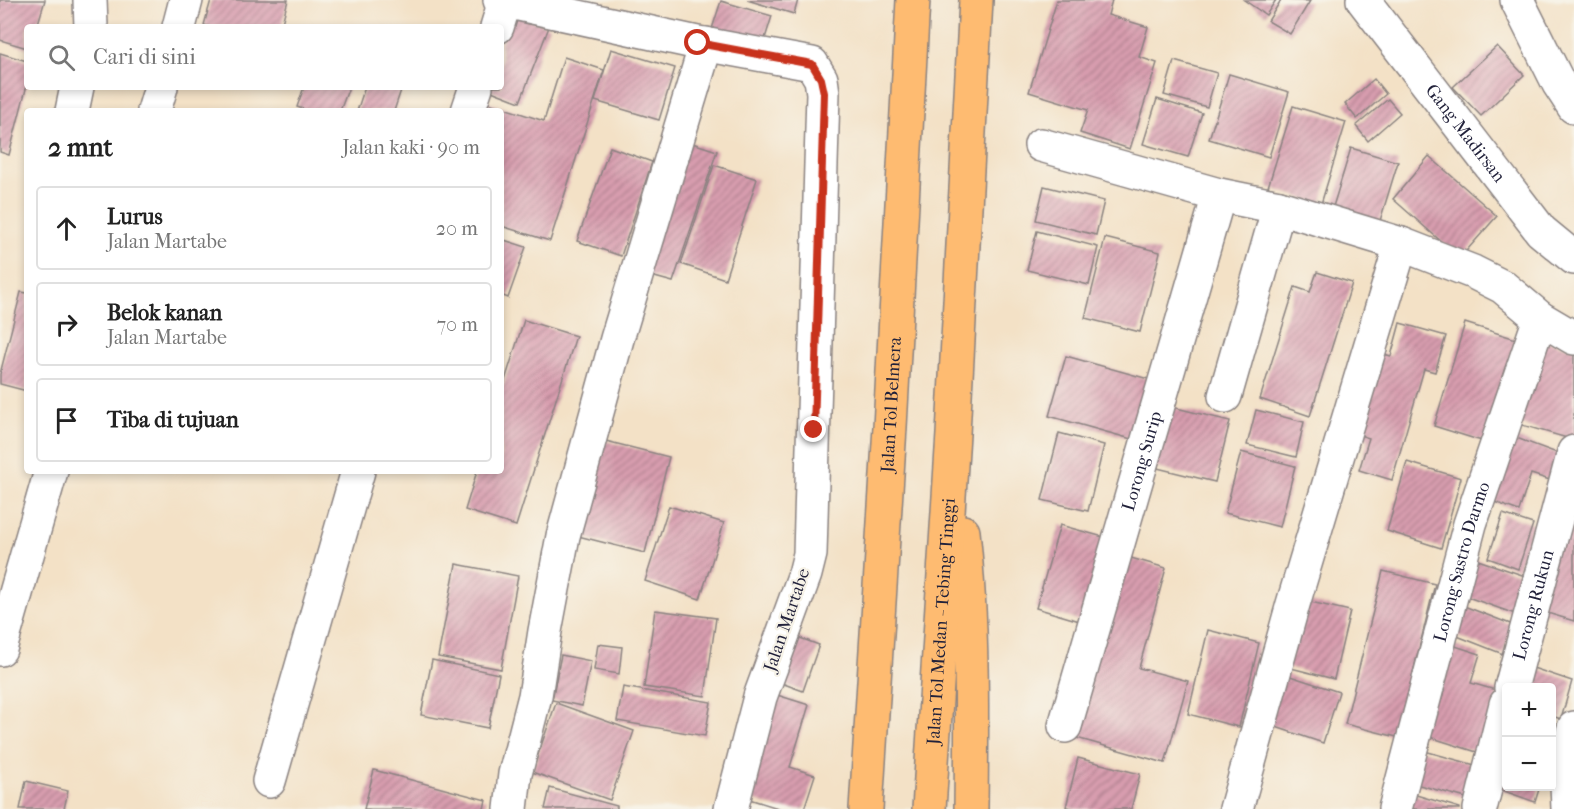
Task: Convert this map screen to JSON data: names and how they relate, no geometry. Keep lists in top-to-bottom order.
{
  "streets": {
    "highway": ["Jalan Tol Belmera", "Jalan Tol Medan - Tebing Tinggi"],
    "street": [
      "Gang Madirsan",
      "Lorong Surip",
      "Lorong Sastro Darmo",
      "Lorong Rukun",
      "Jalan Martabe"
    ]
  },
  "page": {
    "search": "Cari di sini",
    "heading": ["2 mnt", "Jalan kaki · 90 m"],
    "list": [
      ["Lurus", "Jalan Martabe", "20 m"],
      ["Belok kanan", "Jalan Martabe", "70 m"],
      "Tiba di tujuan"
    ],
    "map_buttons": ["+", "−"]
  }
}
